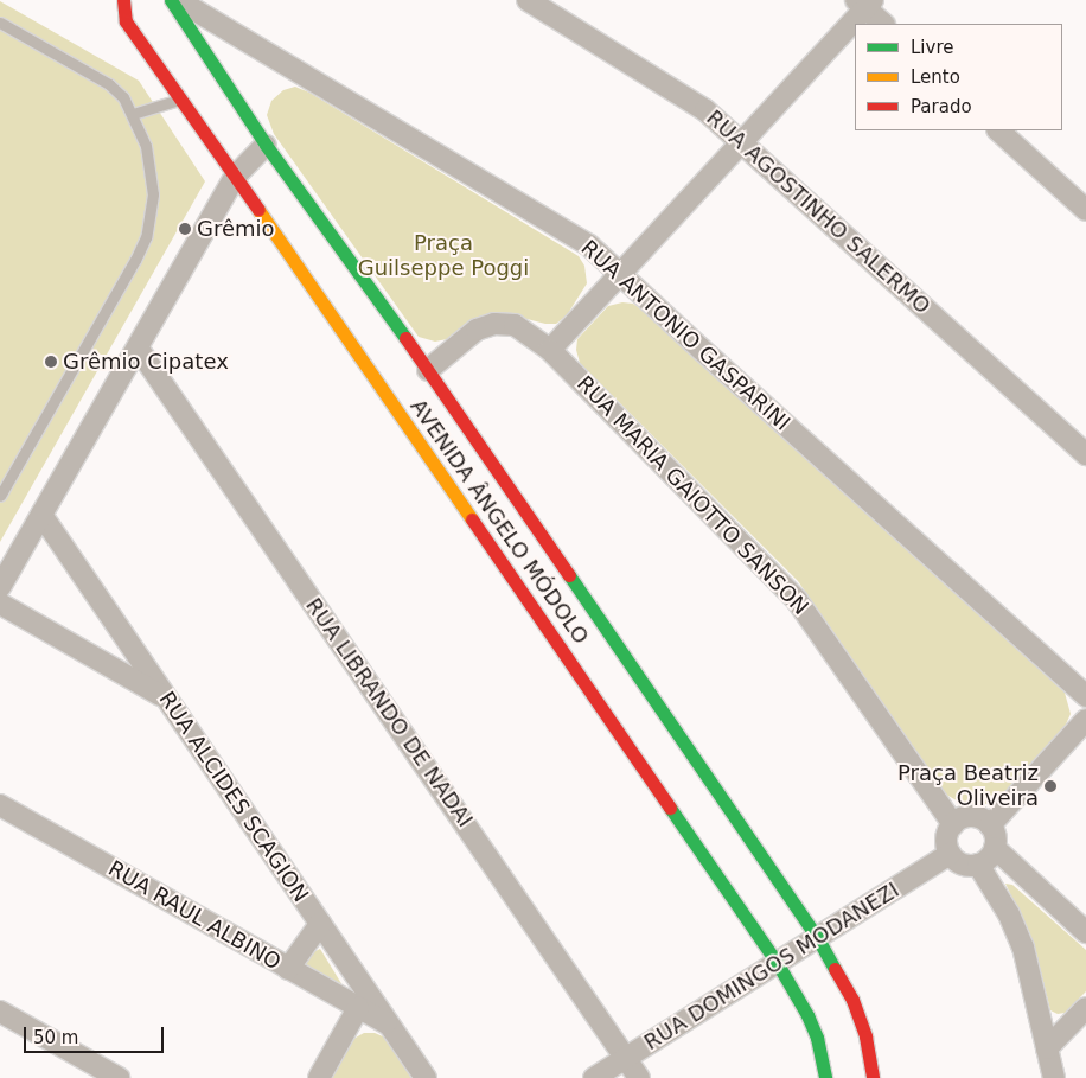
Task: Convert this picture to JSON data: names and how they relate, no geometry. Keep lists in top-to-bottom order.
{
  "streets": {
    "street": [
      "RUA AGOSTINHO SALERMO",
      "RUA ANTONIO GASPARINI",
      "RUA MARIA GAIOTTO SANSON",
      "AVENIDA ÂNGELO MÓDOLO",
      "RUA LIBRANDO DE NADAI",
      "RUA ALCIDES SCAGION",
      "RUA RAUL ALBINO",
      "RUA DOMINGOS MODANEZI"
    ]
  },
  "crossings": [
    ["RUA MARIA GAIOTTO SANSON", "AVENIDA ÂNGELO MÓDOLO"],
    ["RUA MARIA GAIOTTO SANSON", "RUA DOMINGOS MODANEZI"],
    ["AVENIDA ÂNGELO MÓDOLO", "RUA DOMINGOS MODANEZI"],
    ["RUA LIBRANDO DE NADAI", "RUA DOMINGOS MODANEZI"],
    ["RUA ALCIDES SCAGION", "RUA RAUL ALBINO"]
  ],
  "parks": ["Praça Guilseppe Poggi"],
  "places": ["Grêmio", "Grêmio Cipatex", "Praça Beatriz Oliveira"],
  "legend": ["Livre", "Lento", "Parado"],
  "scale_bar": "50 m"
}
